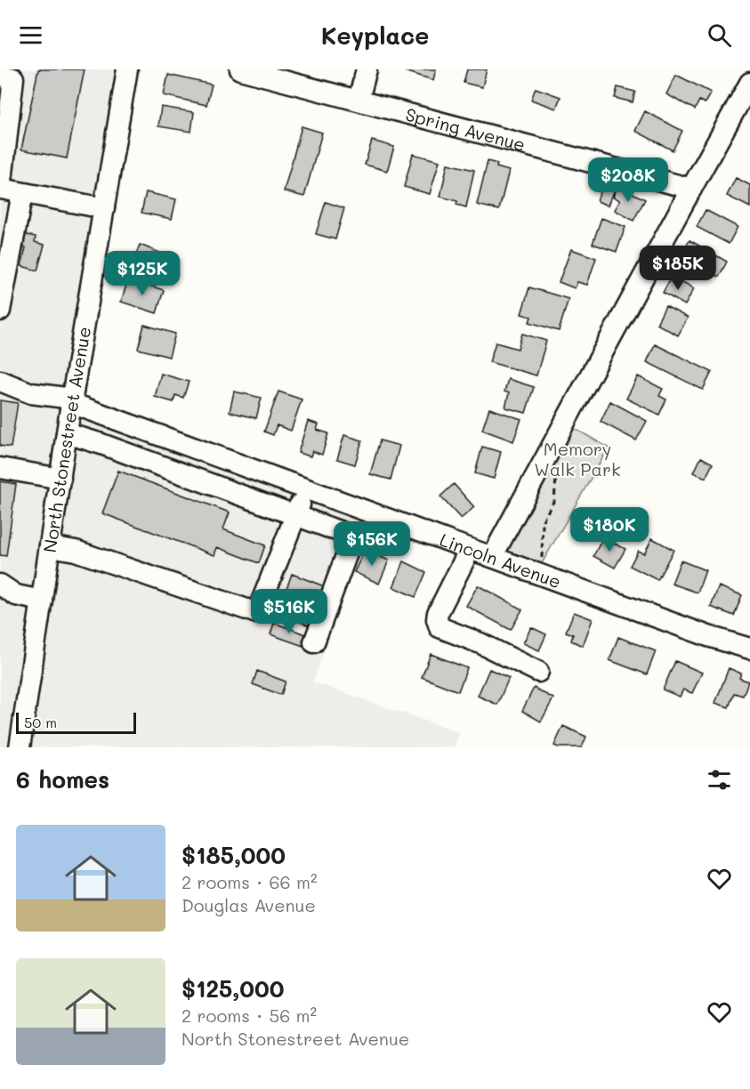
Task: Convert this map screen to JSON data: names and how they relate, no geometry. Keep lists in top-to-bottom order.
{
  "streets": {
    "street": ["Spring Avenue", "North Stonestreet Avenue", "Lincoln Avenue"]
  },
  "crossings": [
    ["North Stonestreet Avenue", "Lincoln Avenue"]
  ],
  "parks": ["Memory Walk Park"],
  "scale_bar": "50 m",
  "page": {
    "header": "Keyplace",
    "price": [
      "$208K",
      "$185K",
      "$125K",
      "$180K",
      "$156K",
      "$516K"
    ],
    "scale": "50 m",
    "heading": "6 homes",
    "list": [
      {
        "name": "$185,000",
        "note": "2 rooms · 66 m² · Douglas Avenue"
      },
      {
        "name": "$125,000",
        "note": "2 rooms · 56 m² · North Stonestreet Avenue"
      }
    ]
  }
}
